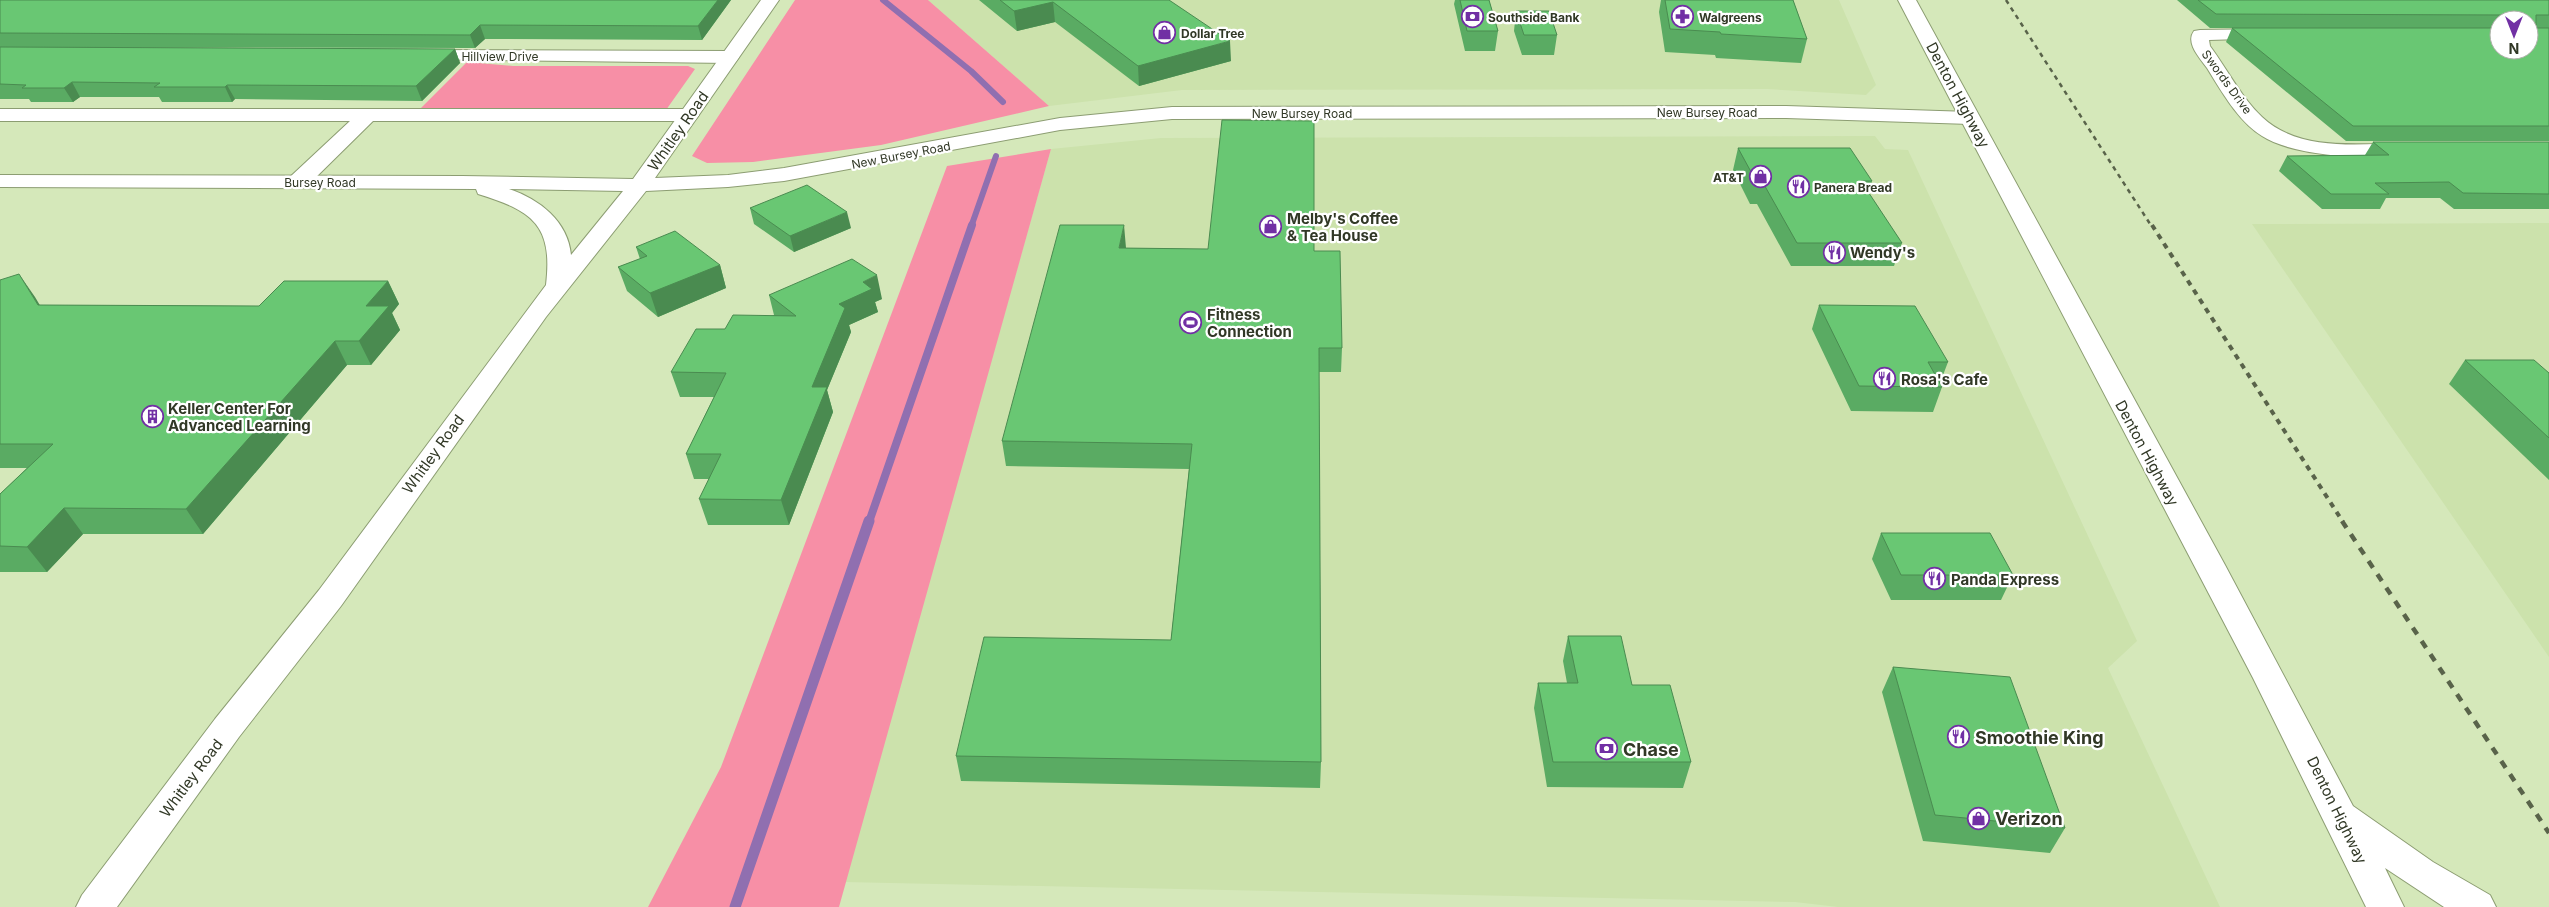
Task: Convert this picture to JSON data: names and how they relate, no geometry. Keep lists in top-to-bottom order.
{
  "streets": {
    "street": [
      "Hillview Drive",
      "Swords Drive",
      "Denton Highway",
      "New Bursey Road",
      "Whitley Road",
      "Bursey Road"
    ]
  },
  "crossings": [
    ["Hillview Drive", "Whitley Road"],
    ["Denton Highway", "New Bursey Road"],
    ["New Bursey Road", "Whitley Road"],
    ["New Bursey Road", "Bursey Road"],
    ["Whitley Road", "Bursey Road"]
  ],
  "places": {
    "bank": ["Southside Bank", "Chase"],
    "pharmacy": ["Walgreens"],
    "shop": [
      "Dollar Tree",
      "AT&T",
      "Melby's Coffee & Tea House",
      "Verizon"
    ],
    "restaurant": [
      "Panera Bread",
      "Wendy's",
      "Rosa's Cafe",
      "Panda Express",
      "Smoothie King"
    ],
    "sports": ["Fitness Connection"],
    "building": ["Keller Center For Advanced Learning"]
  },
  "north": "bottom"
}
